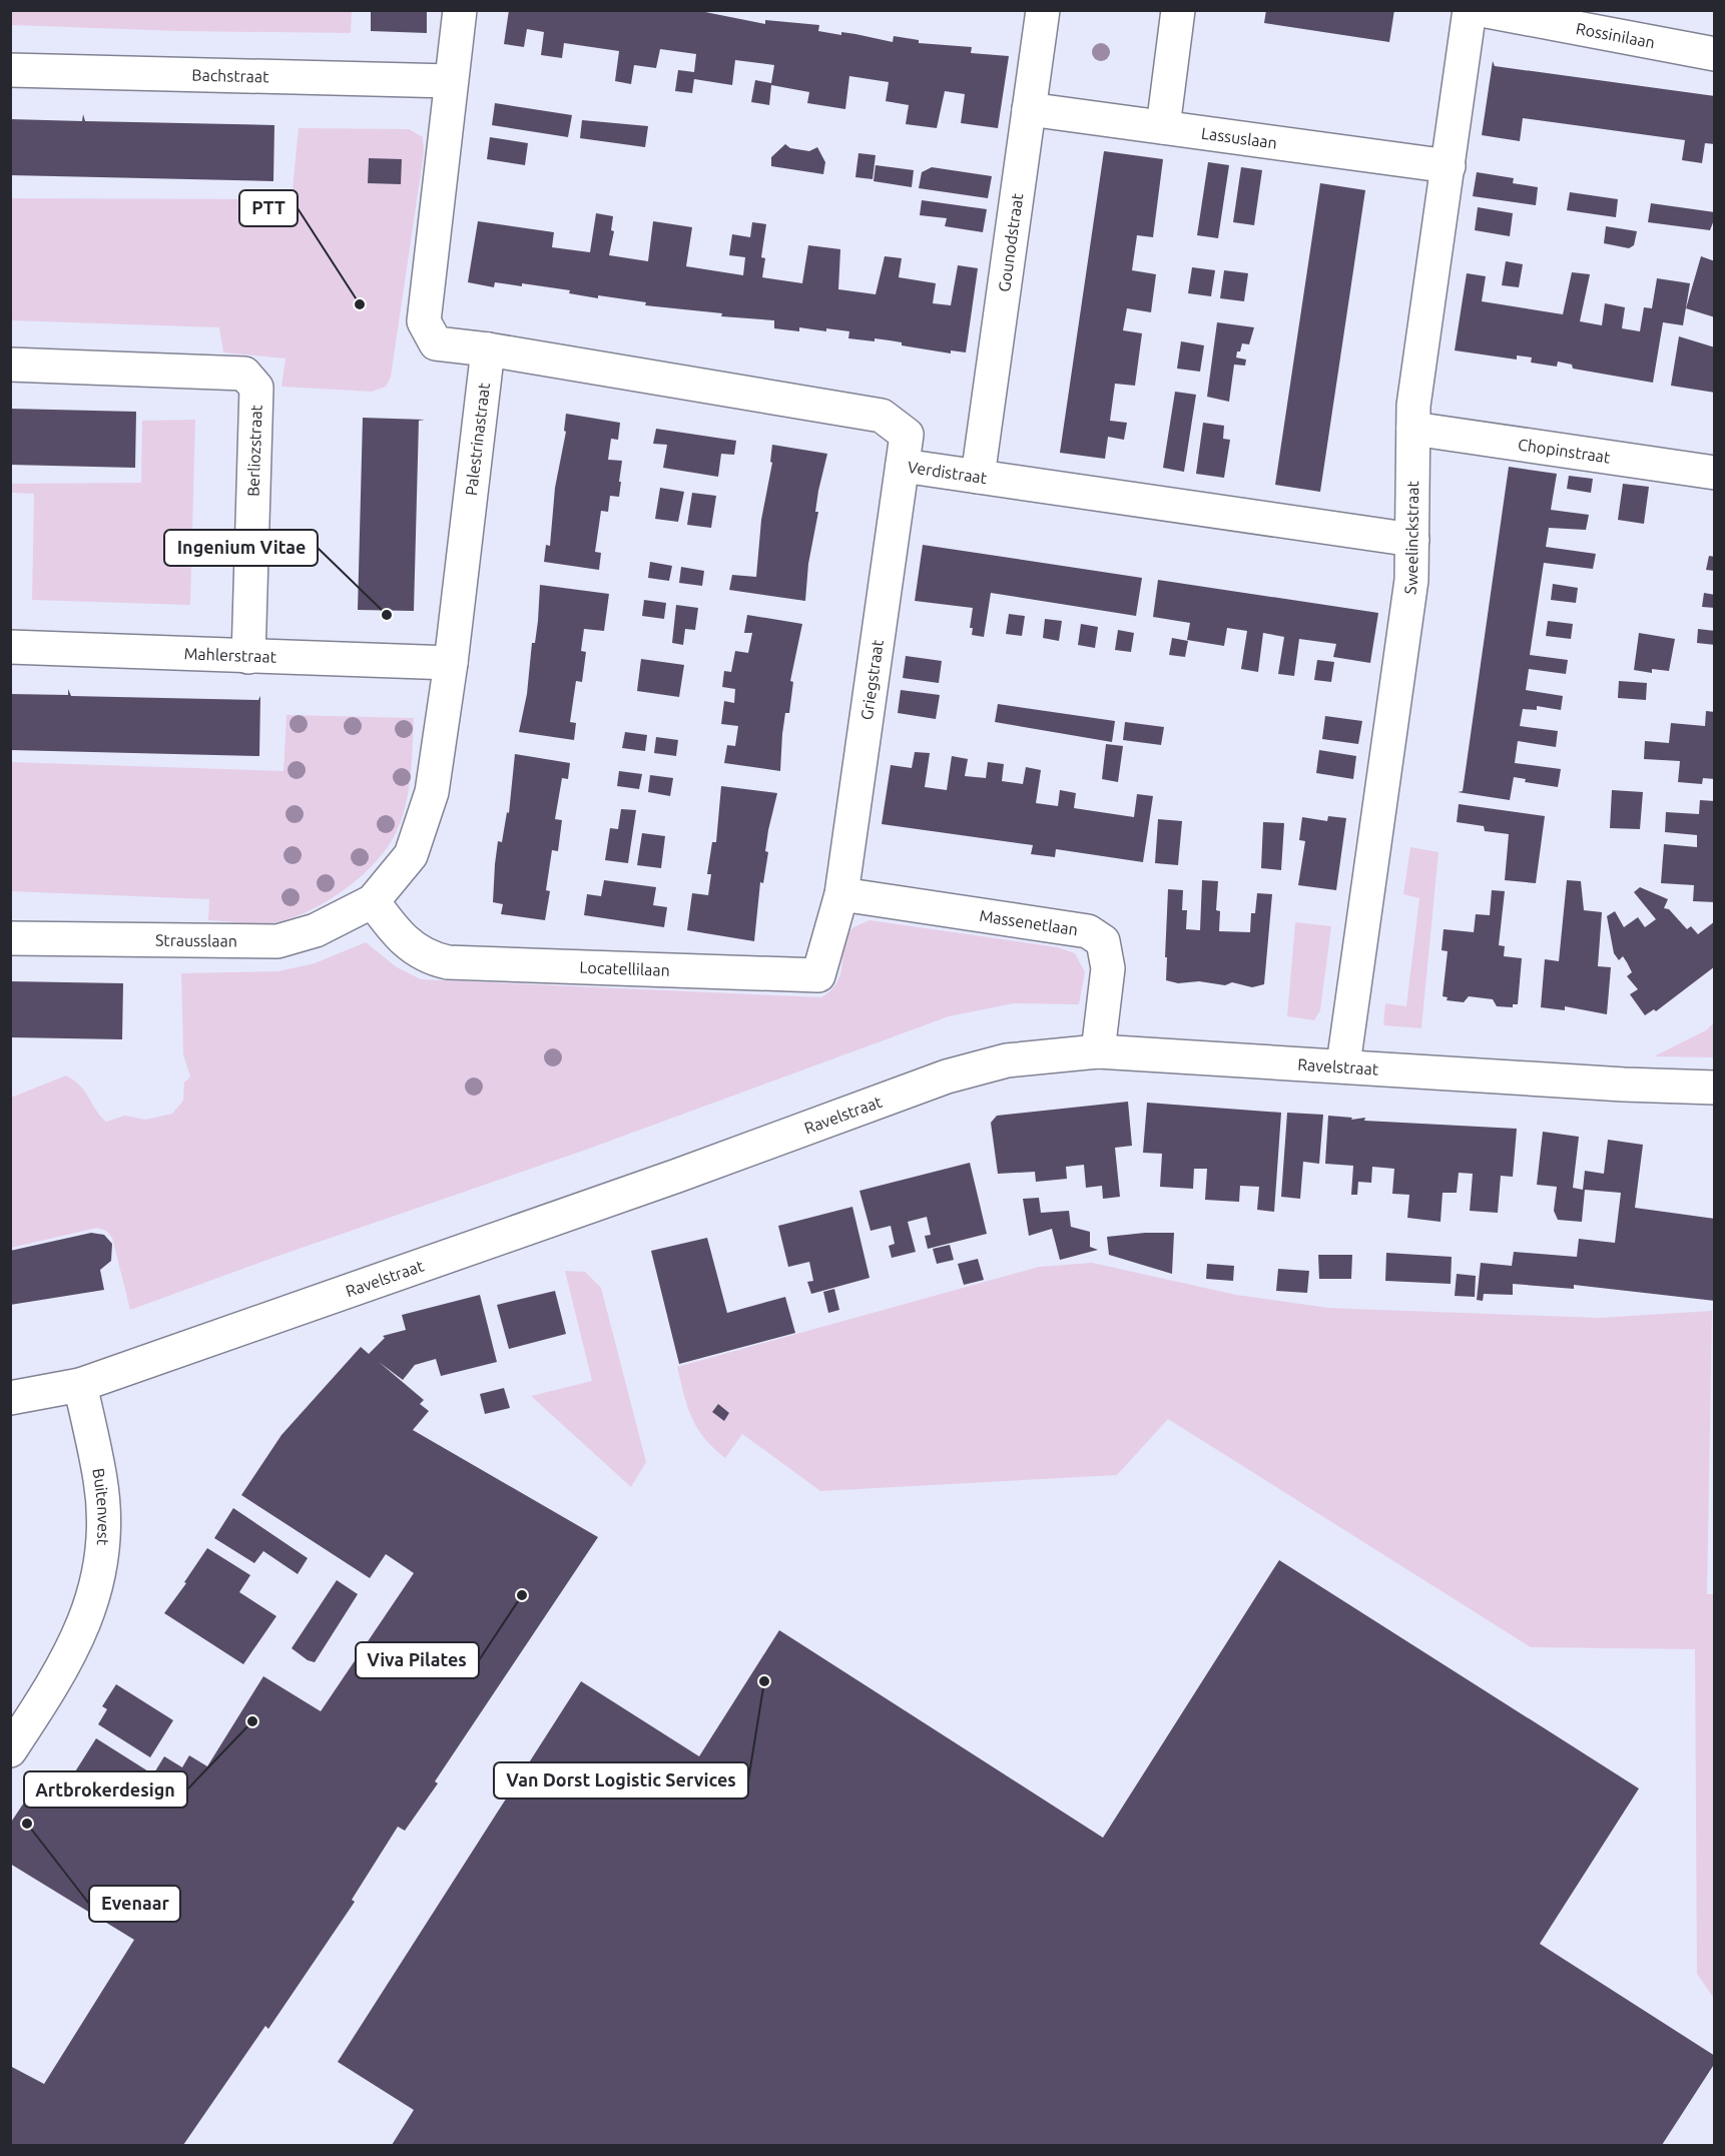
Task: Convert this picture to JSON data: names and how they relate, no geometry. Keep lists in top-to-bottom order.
{
  "streets": {
    "street": [
      "Rossinilaan",
      "Bachstraat",
      "Lassuslaan",
      "Gounodstraat",
      "Palestrinastraat",
      "Berliozstraat",
      "Chopinstraat",
      "Verdistraat",
      "Sweelinckstraat",
      "Mahlerstraat",
      "Griegstraat",
      "Massenetlaan",
      "Strausslaan",
      "Locatellilaan",
      "Ravelstraat",
      "Buitenvest"
    ]
  },
  "crossings": [
    ["Lassuslaan", "Gounodstraat"],
    ["Lassuslaan", "Sweelinckstraat"],
    ["Gounodstraat", "Verdistraat"],
    ["Palestrinastraat", "Verdistraat"],
    ["Palestrinastraat", "Mahlerstraat"],
    ["Palestrinastraat", "Strausslaan"],
    ["Palestrinastraat", "Locatellilaan"],
    ["Berliozstraat", "Mahlerstraat"],
    ["Chopinstraat", "Sweelinckstraat"],
    ["Verdistraat", "Sweelinckstraat"],
    ["Verdistraat", "Griegstraat"],
    ["Sweelinckstraat", "Ravelstraat"],
    ["Griegstraat", "Massenetlaan"],
    ["Griegstraat", "Locatellilaan"],
    ["Massenetlaan", "Locatellilaan"],
    ["Massenetlaan", "Ravelstraat"],
    ["Strausslaan", "Locatellilaan"],
    ["Ravelstraat", "Buitenvest"]
  ],
  "places": [
    "PTT",
    "Ingenium Vitae",
    "Viva Pilates",
    "Van Dorst Logistic Services",
    "Artbrokerdesign",
    "Evenaar"
  ]
}
